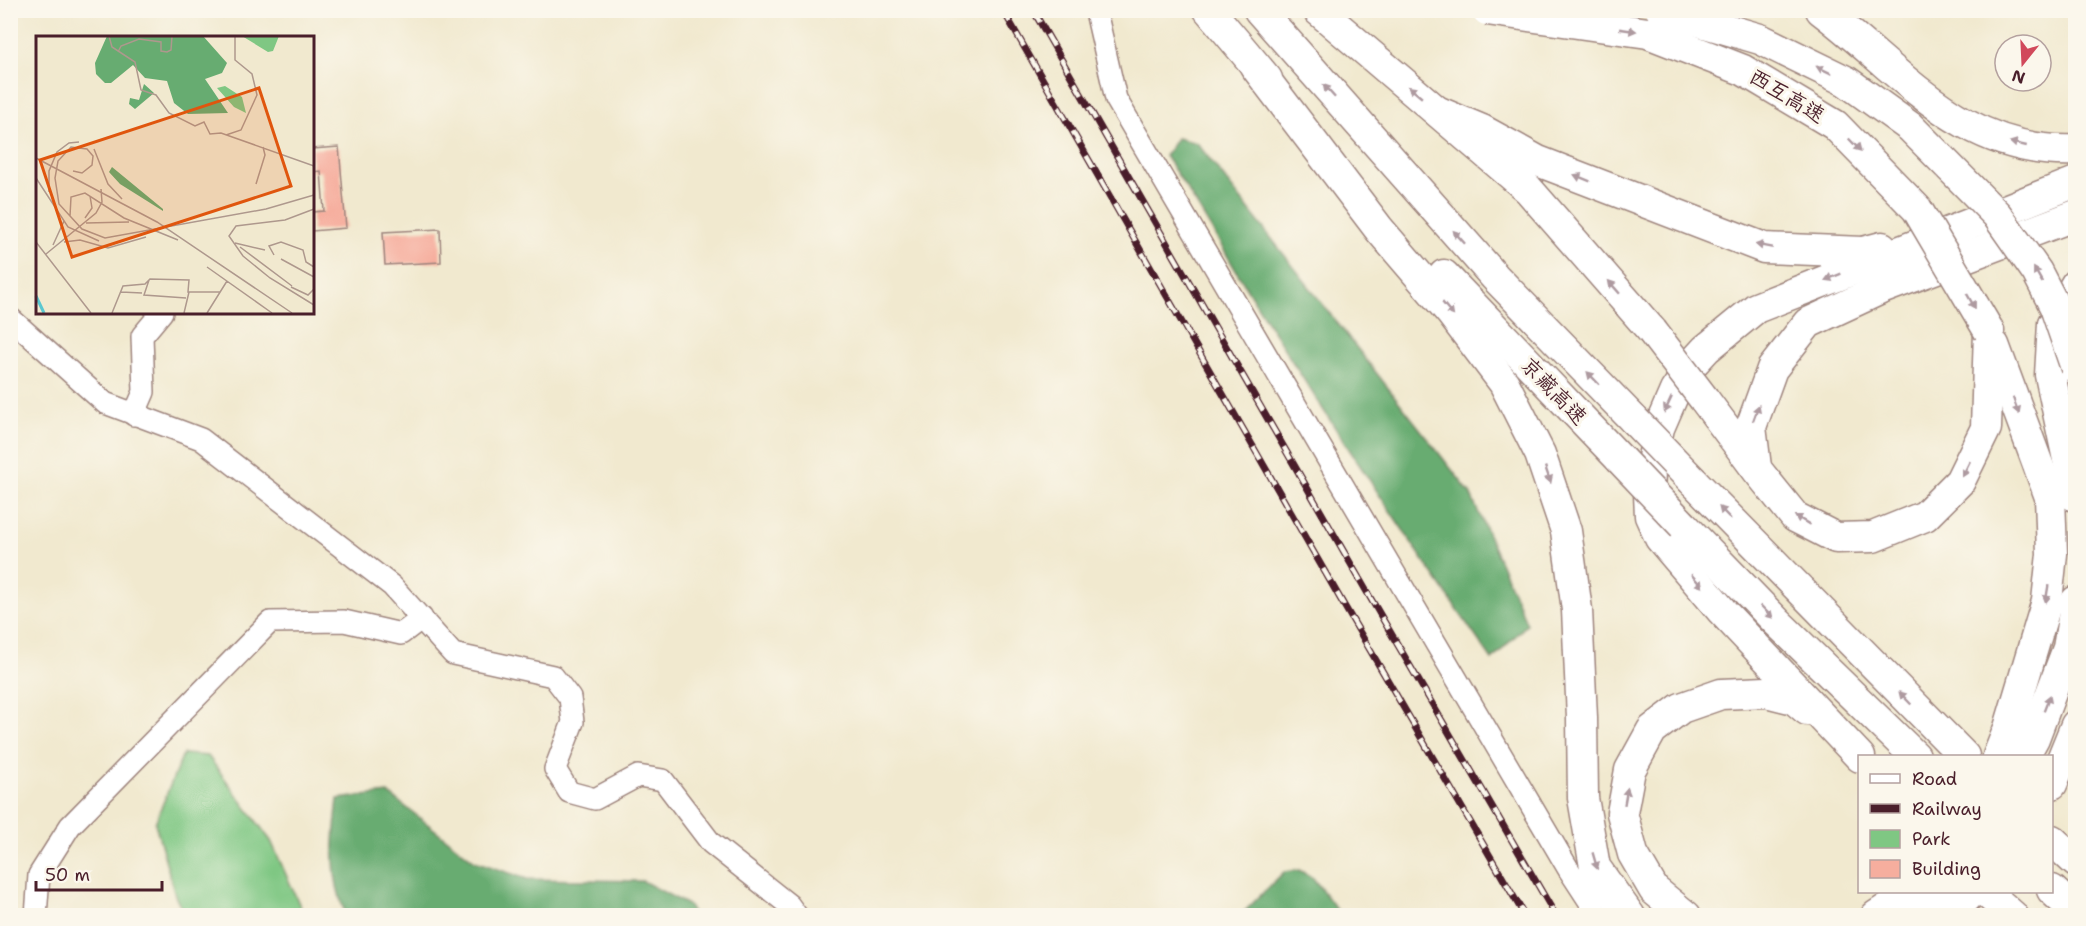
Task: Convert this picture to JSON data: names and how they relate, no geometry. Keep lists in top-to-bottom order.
{
  "streets": {
    "highway": ["西互高速", "京藏高速"]
  },
  "legend": [
    "Road",
    "Railway",
    "Park",
    "Building"
  ],
  "scale_bar": "50 m",
  "north": "bottom"
}
